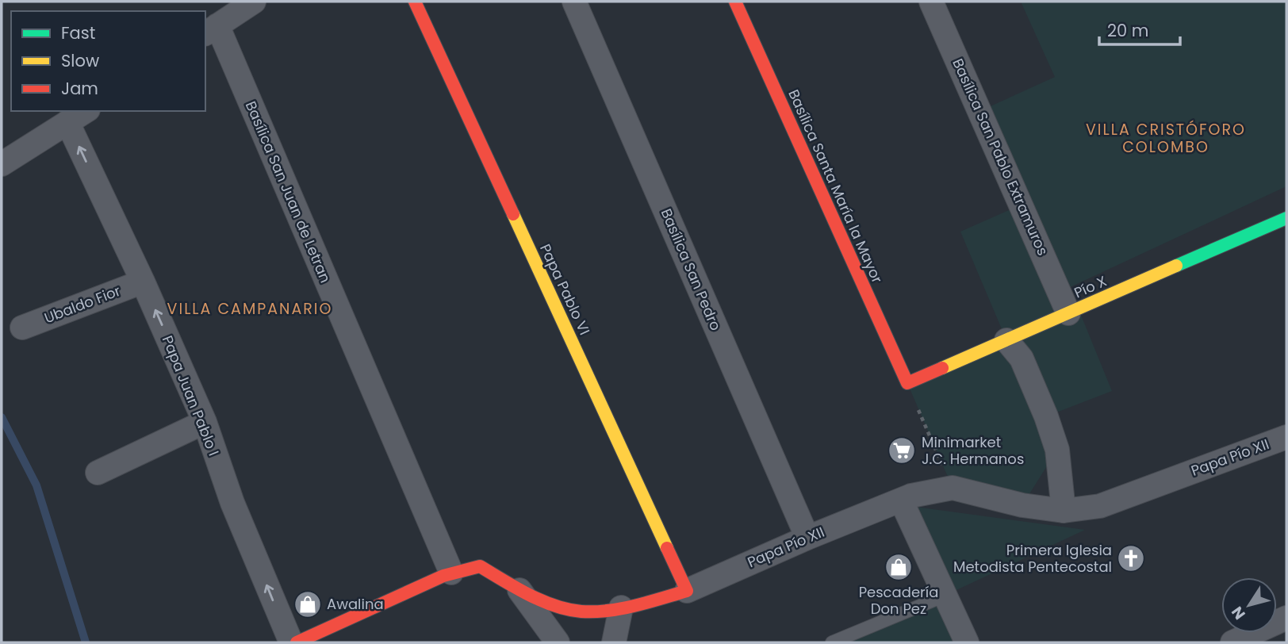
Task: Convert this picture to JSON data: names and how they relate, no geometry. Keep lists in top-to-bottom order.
{
  "streets": {
    "street": [
      "Basílica San Pablo Extramuros",
      "Basílica Santa María la Mayor",
      "Basílica San Juan de Letran",
      "Basílica San Pedro",
      "Pío X",
      "Papa Pablo VI",
      "Ubaldo Fior",
      "Papa Juan Pablo I",
      "Papa Pío XII"
    ]
  },
  "crossings": [
    ["Basílica San Pablo Extramuros", "Pío X"],
    ["Basílica Santa María la Mayor", "Pío X"],
    ["Basílica San Juan de Letran", "Papa Pío XII"],
    ["Basílica San Pedro", "Papa Pío XII"],
    ["Papa Pablo VI", "Papa Pío XII"],
    ["Ubaldo Fior", "Papa Juan Pablo I"]
  ],
  "one_way": ["Papa Juan Pablo I"],
  "districts": ["VILLA CRISTÓFORO COLOMBO", "VILLA CAMPANARIO"],
  "places": {
    "supermarket": ["Minimarket J.C. Hermanos"],
    "church": ["Primera Iglesia Metodista Pentecostal"],
    "shop": ["Pescadería Don Pez", "Awalina"]
  },
  "legend": ["Fast", "Slow", "Jam"],
  "scale_bar": "20 m",
  "north": "bottom left"
}
